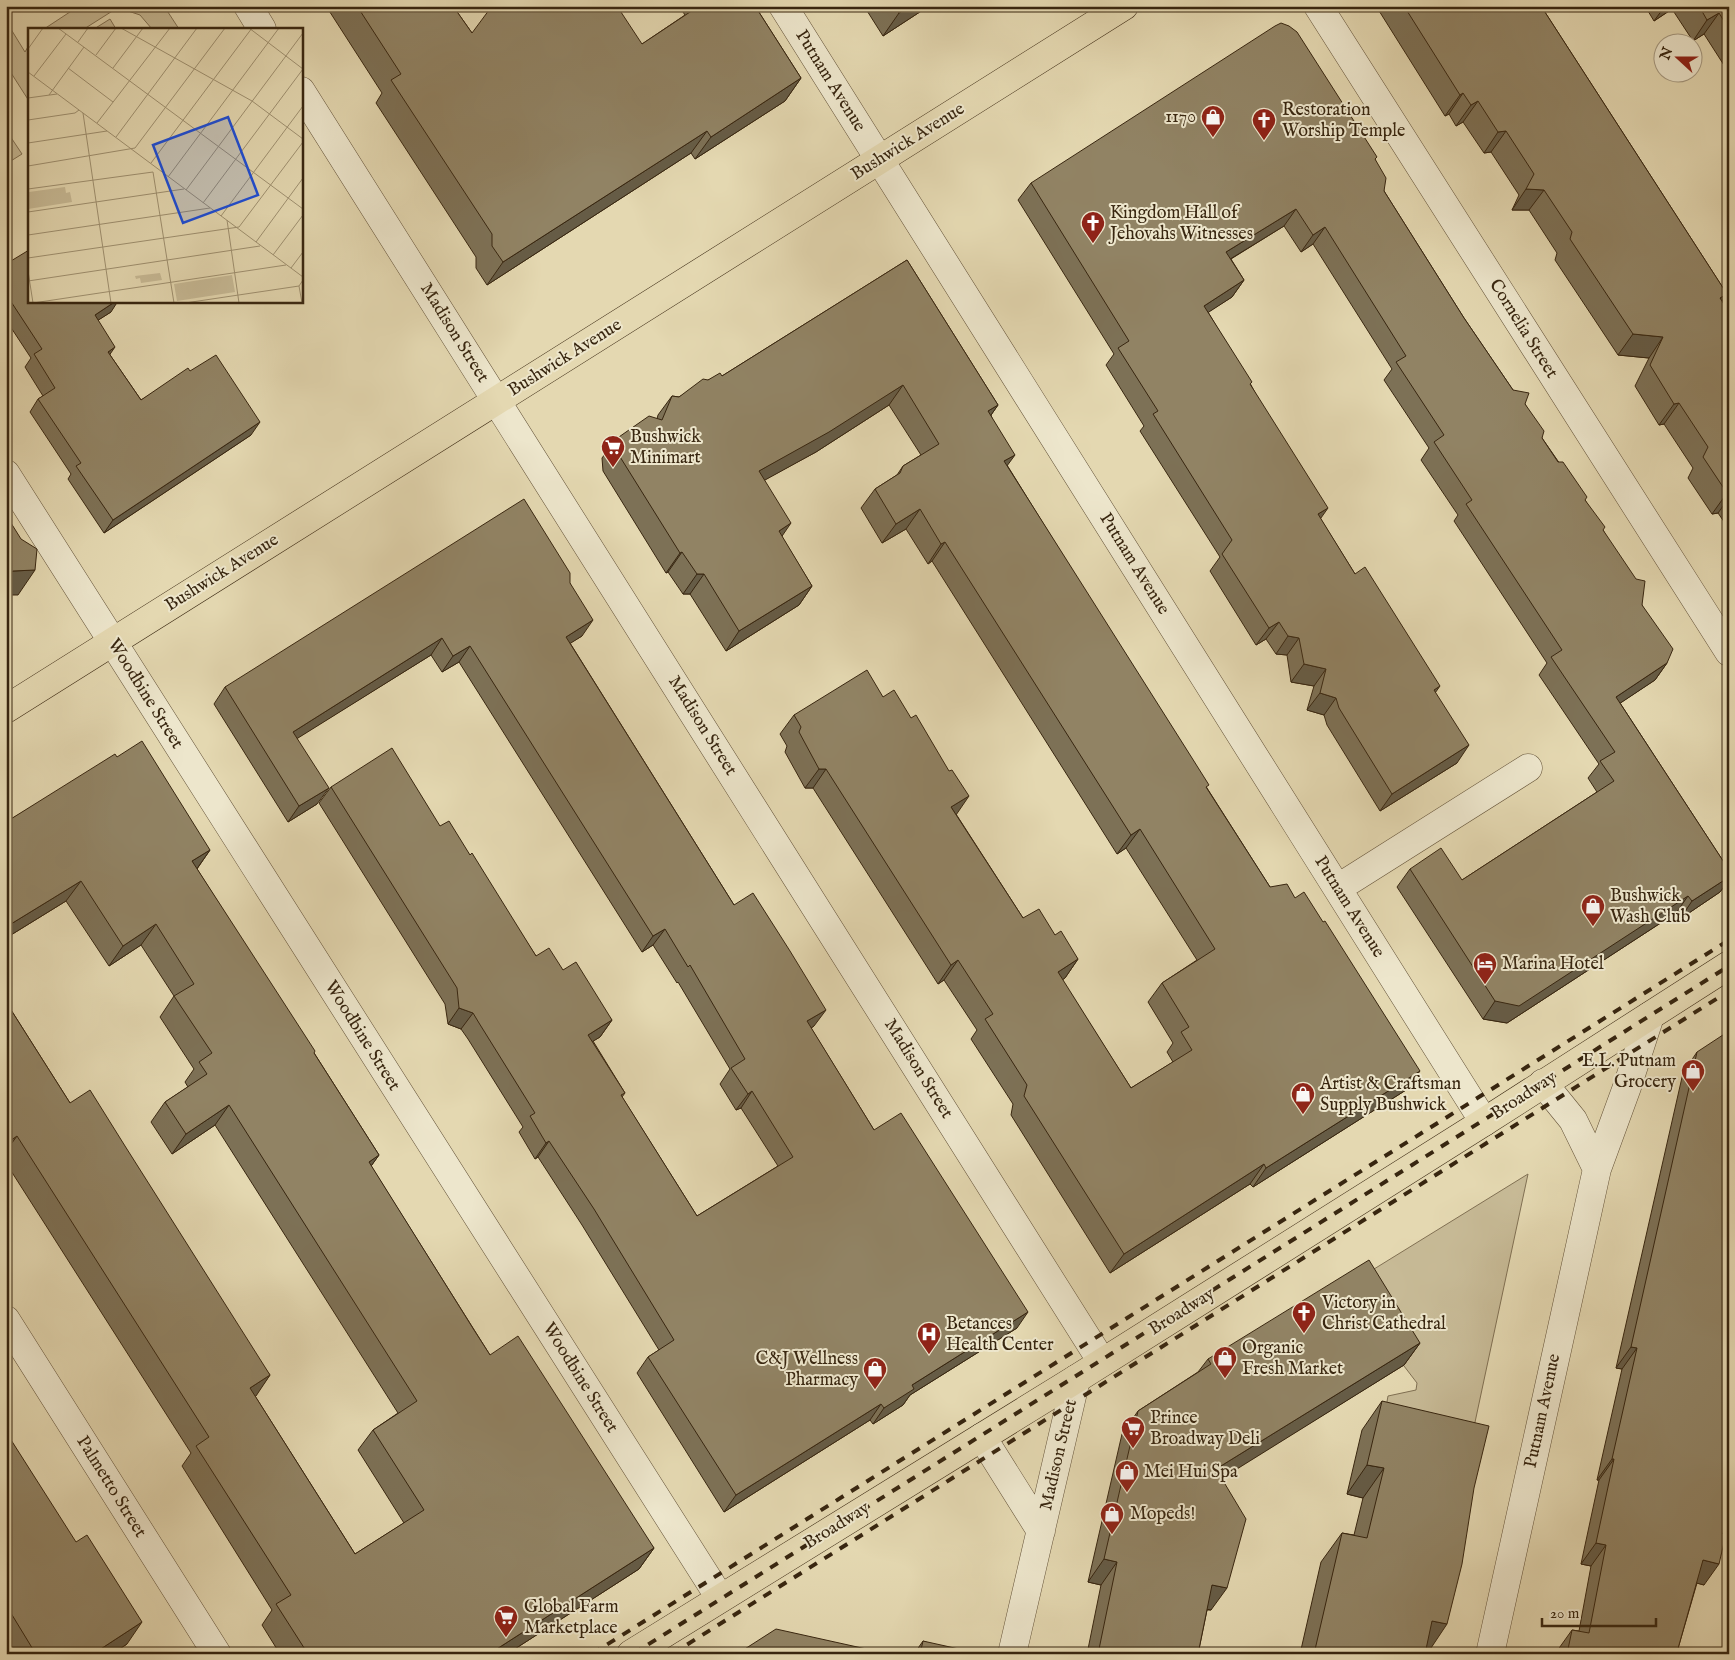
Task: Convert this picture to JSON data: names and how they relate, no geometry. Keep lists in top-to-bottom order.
{
  "streets": {
    "main road": ["Bushwick Avenue", "Broadway"],
    "street": [
      "Putnam Avenue",
      "Cornelia Street",
      "Madison Street",
      "Woodbine Street",
      "Palmetto Street"
    ]
  },
  "crossings": [
    ["Putnam Avenue", "Bushwick Avenue"],
    ["Putnam Avenue", "Broadway"],
    ["Bushwick Avenue", "Madison Street"],
    ["Bushwick Avenue", "Woodbine Street"],
    ["Madison Street", "Broadway"],
    ["Woodbine Street", "Broadway"]
  ],
  "places": {
    "shop": [
      "1170",
      "Bushwick Wash Club",
      "E.L. Putnam Grocery",
      "Artist & Craftsman Supply Bushwick",
      "Organic Fresh Market",
      "C&J Wellness Pharmacy",
      "Mei Hui Spa",
      "Mopeds!"
    ],
    "church": ["Restoration Worship Temple", "Kingdom Hall of Jehovahs Witnesses", "Victory in Christ Cathedral"],
    "supermarket": ["Bushwick Minimart", "Prince Broadway Deli", "Global Farm Marketplace"],
    "hotel": ["Marina Hotel"],
    "hospital": ["Betances Health Center"]
  },
  "scale_bar": "20 m",
  "north": "left"
}
